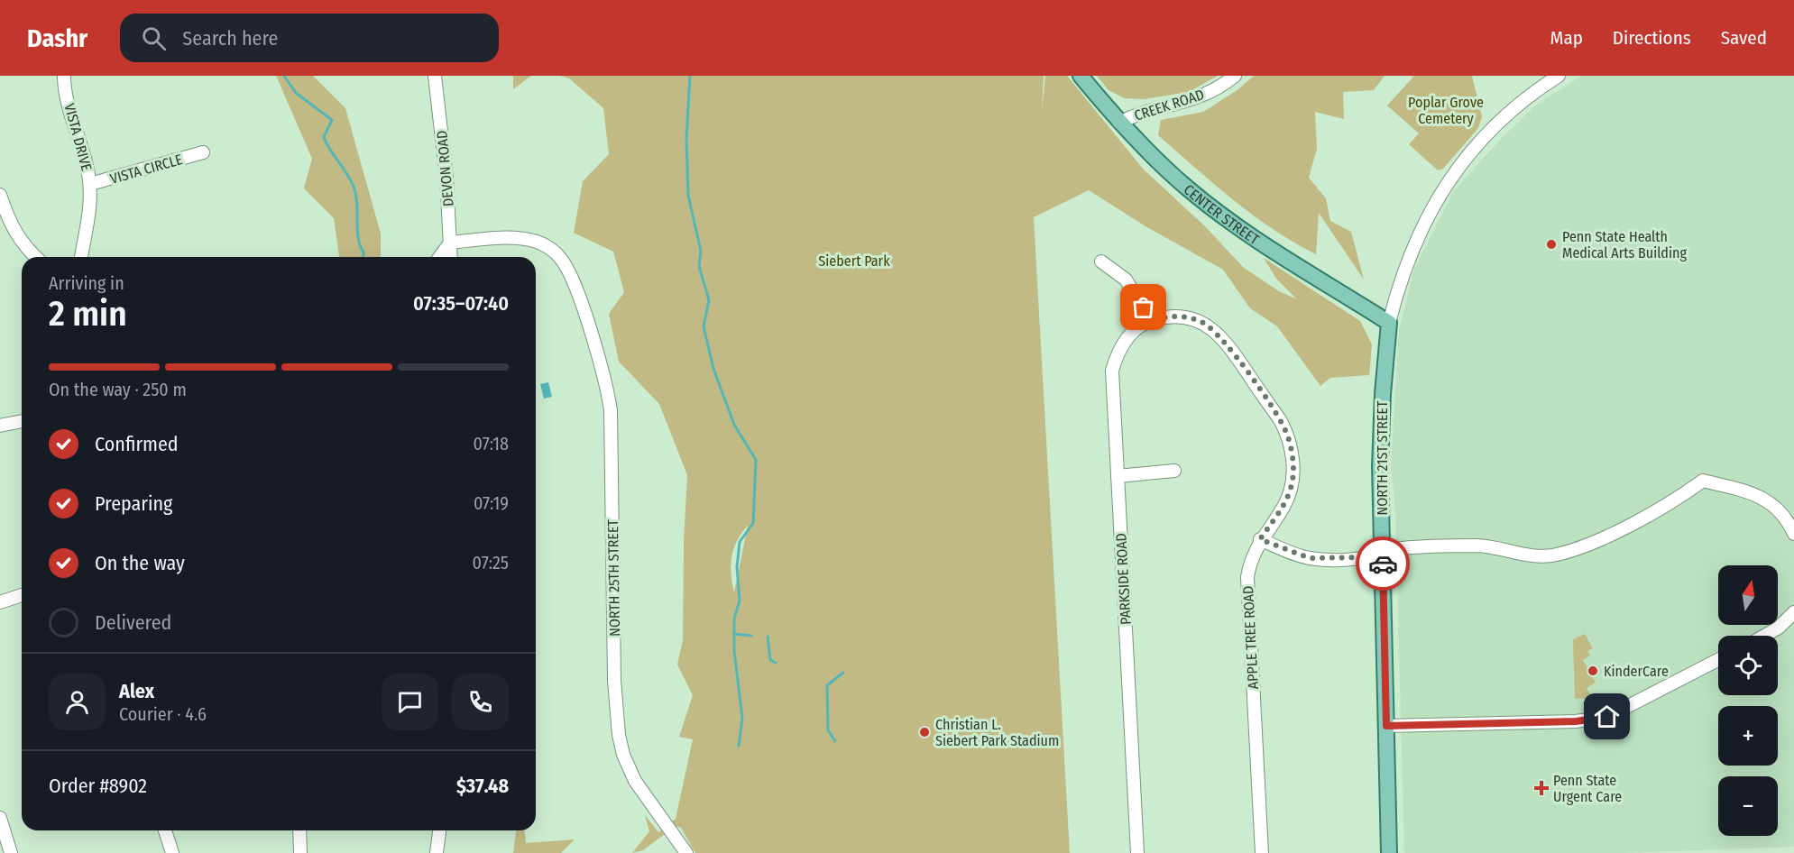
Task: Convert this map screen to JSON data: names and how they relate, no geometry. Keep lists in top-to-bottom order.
{
  "streets": {
    "main road": ["CENTER STREET", "NORTH 21ST STREET"],
    "street": [
      "CREEK ROAD",
      "VISTA DRIVE",
      "VISTA CIRCLE",
      "DEVON ROAD",
      "NORTH 25TH STREET",
      "PARKSIDE ROAD",
      "APPLE TREE ROAD"
    ]
  },
  "crossings": [
    ["CREEK ROAD", "CENTER STREET"],
    ["VISTA DRIVE", "VISTA CIRCLE"],
    ["DEVON ROAD", "NORTH 25TH STREET"],
    ["CENTER STREET", "NORTH 21ST STREET"],
    ["PARKSIDE ROAD", "APPLE TREE ROAD"]
  ],
  "parks": ["Poplar Grove Cemetery", "Siebert Park"],
  "places": {
    "other": ["Penn State Health Medical Arts Building", "KinderCare", "Christian L. Siebert Park Stadium"],
    "health": ["Penn State Urgent Care"]
  },
  "north": "top",
  "page": {
    "header": "Dashr",
    "search": "Search here",
    "nav": ["Map", "Directions", "Saved"],
    "heading": ["2 min", "Arriving in", "07:35–07:40"],
    "panel": [
      "Alex",
      "Courier · 4.6",
      "Order #8902",
      "$37.48"
    ],
    "bar": "On the way · 250 m",
    "list": [
      ["Confirmed", "07:18"],
      ["Preparing", "07:19"],
      ["On the way", "07:25"],
      "Delivered"
    ],
    "map_buttons": ["+", "−"]
  }
}
